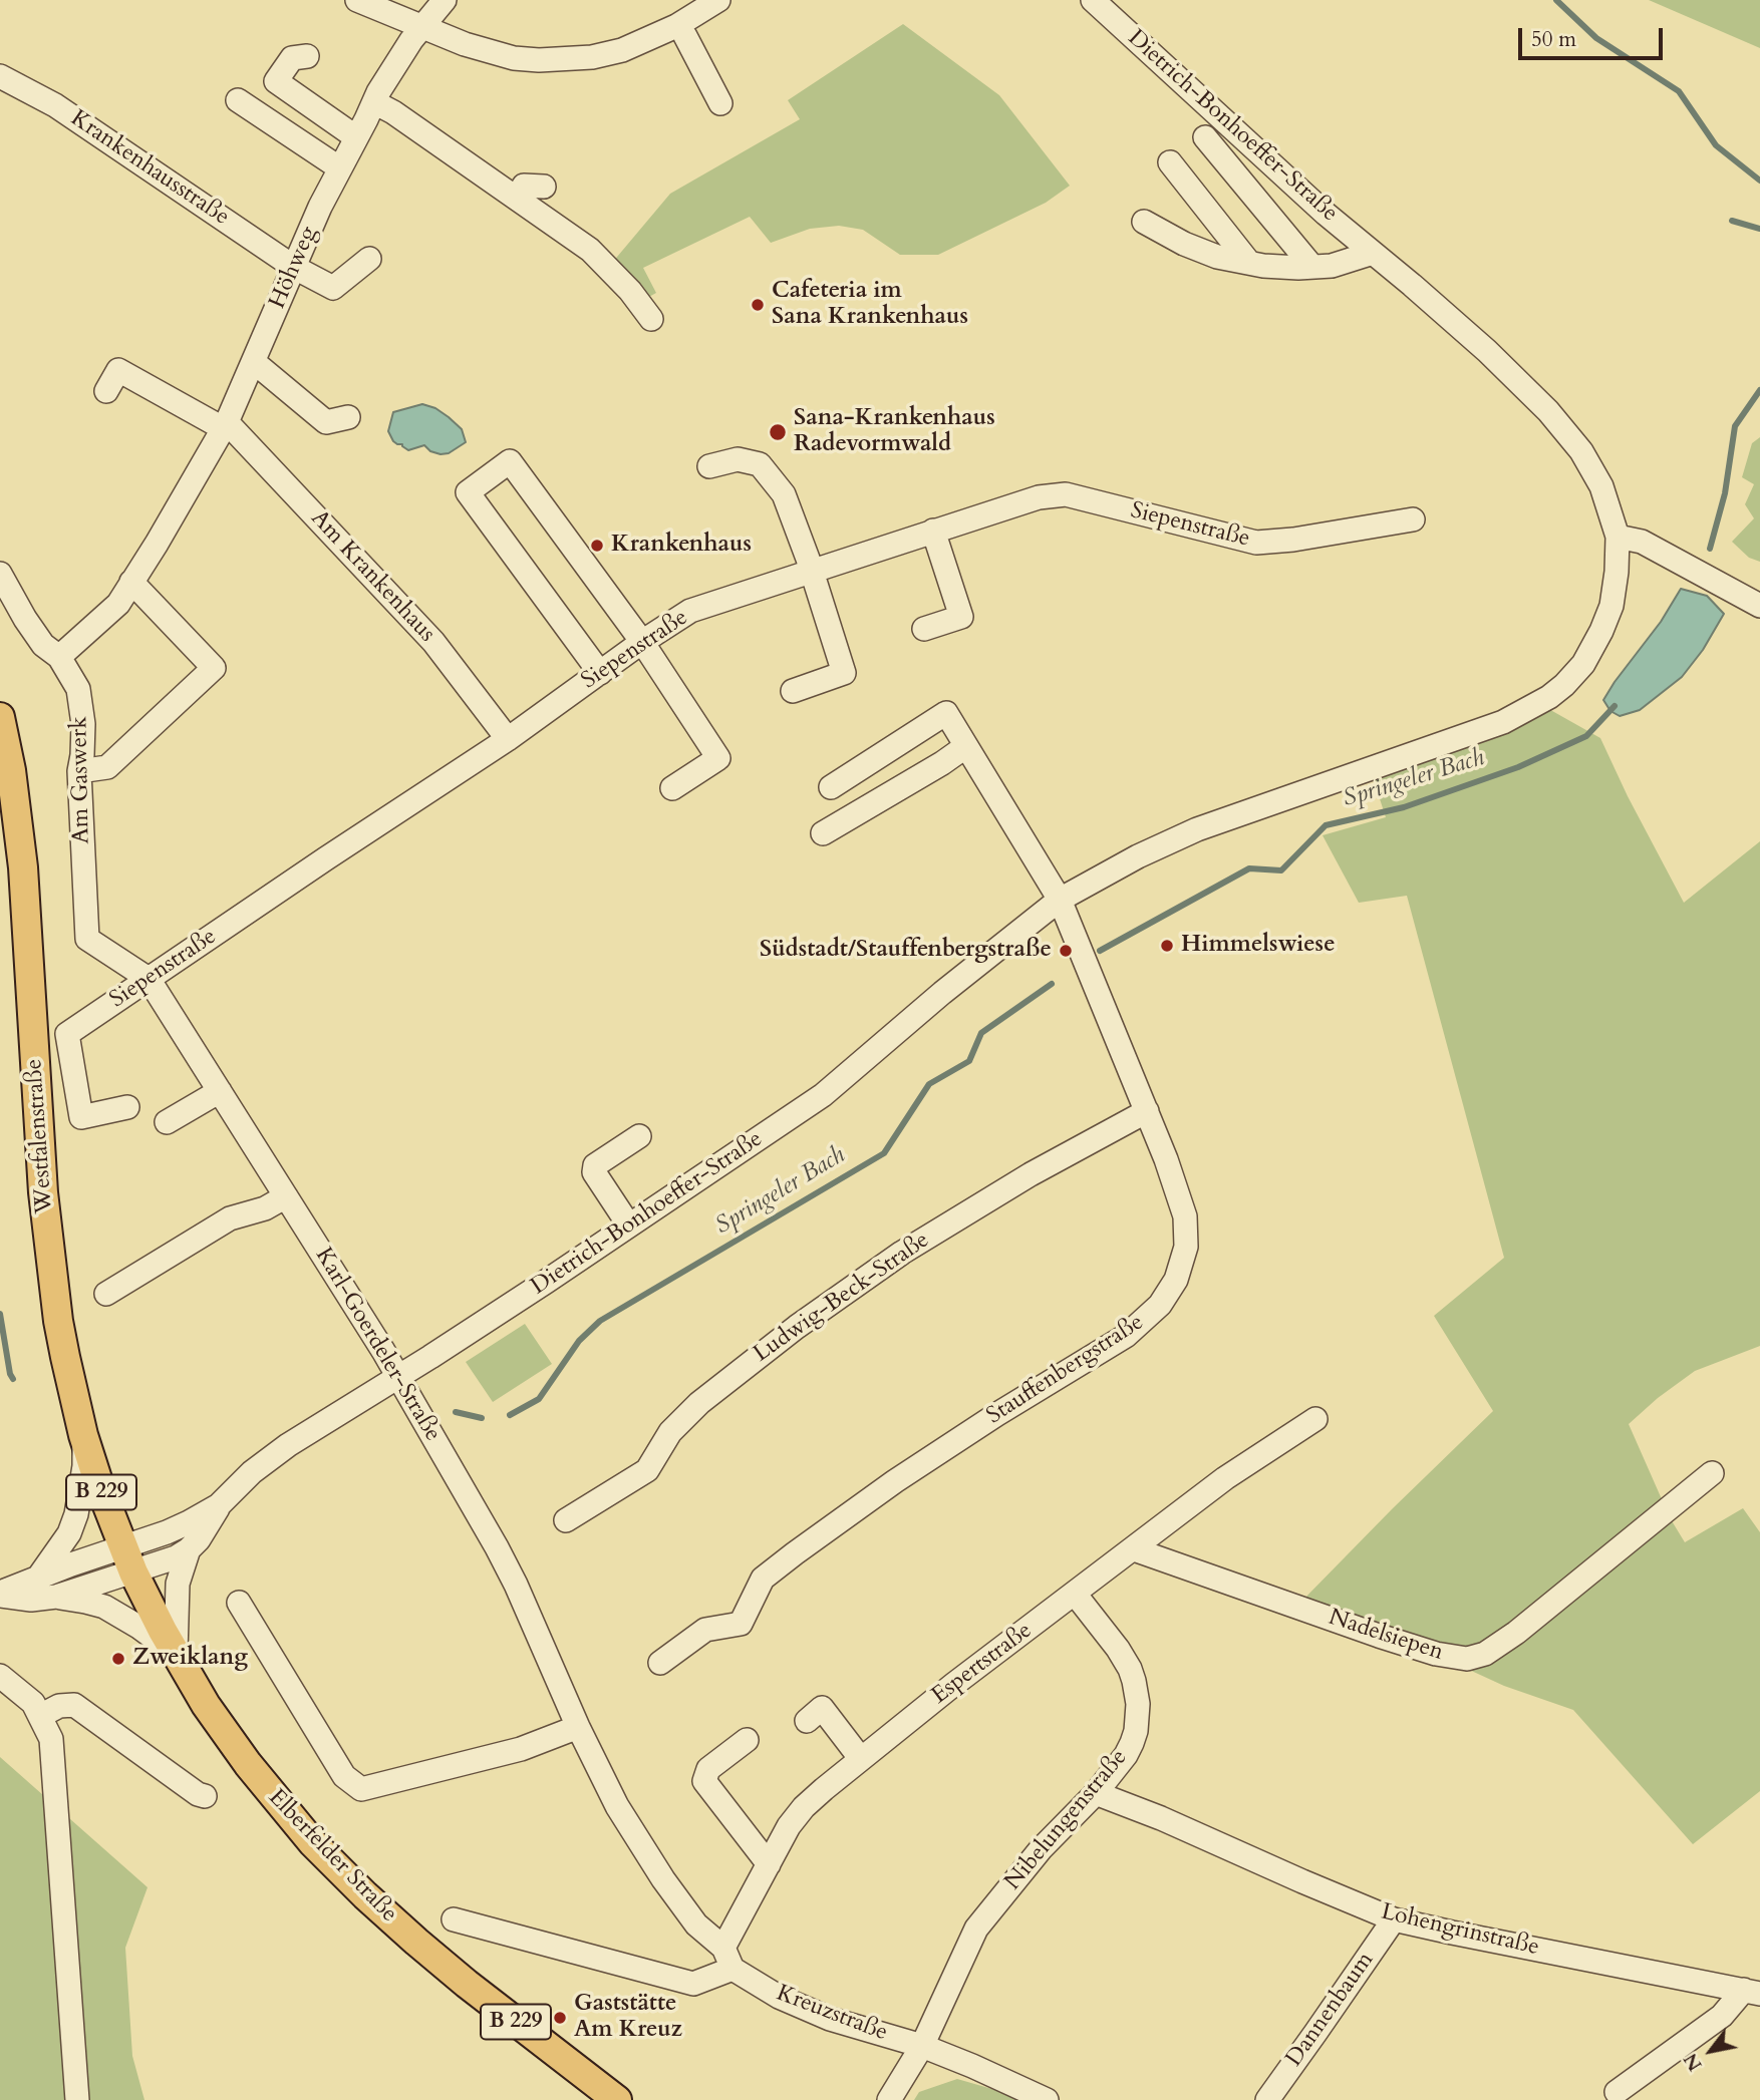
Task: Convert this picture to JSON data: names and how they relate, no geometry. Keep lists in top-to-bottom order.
{
  "streets": {
    "main road": ["Westfalenstraße", "B 229", "Elberfelder Straße"],
    "street": [
      "Dietrich-Bonhoeffer-Straße",
      "Krankenhausstraße",
      "Höhweg",
      "Siepenstraße",
      "Am Krankenhaus",
      "Am Gaswerk",
      "Ludwig-Beck-Straße",
      "Karl-Goerdeler-Straße",
      "Stauffenbergstraße",
      "Nadelsiepen",
      "Espertstraße",
      "Nibelungenstraße",
      "Lohengrinstraße",
      "Dannenbaum",
      "Kreuzstraße"
    ]
  },
  "crossings": [
    ["Dietrich-Bonhoeffer-Straße", "Westfalenstraße"],
    ["Dietrich-Bonhoeffer-Straße", "Karl-Goerdeler-Straße"],
    ["Dietrich-Bonhoeffer-Straße", "Stauffenbergstraße"],
    ["Dietrich-Bonhoeffer-Straße", "Elberfelder Straße"],
    ["Krankenhausstraße", "Höhweg"],
    ["Höhweg", "Am Krankenhaus"],
    ["Höhweg", "Am Gaswerk"],
    ["Siepenstraße", "Am Krankenhaus"],
    ["Siepenstraße", "Am Gaswerk"],
    ["Siepenstraße", "Karl-Goerdeler-Straße"],
    ["Am Gaswerk", "Karl-Goerdeler-Straße"],
    ["Westfalenstraße", "Elberfelder Straße"],
    ["Ludwig-Beck-Straße", "Stauffenbergstraße"],
    ["Karl-Goerdeler-Straße", "Espertstraße"],
    ["Karl-Goerdeler-Straße", "Kreuzstraße"],
    ["Nadelsiepen", "Espertstraße"],
    ["Espertstraße", "Nibelungenstraße"],
    ["Espertstraße", "Kreuzstraße"],
    ["Nibelungenstraße", "Lohengrinstraße"],
    ["Nibelungenstraße", "Kreuzstraße"],
    ["Lohengrinstraße", "Dannenbaum"]
  ],
  "water": ["Springeler Bach"],
  "places": [
    "Cafeteria im Sana Krankenhaus",
    "Sana-Krankenhaus Radevormwald",
    "Krankenhaus",
    "Himmelswiese",
    "Südstadt/Stauffenbergstraße",
    "Zweiklang",
    "Gaststätte Am Kreuz"
  ],
  "scale_bar": "50 m",
  "north": "bottom left"
}
